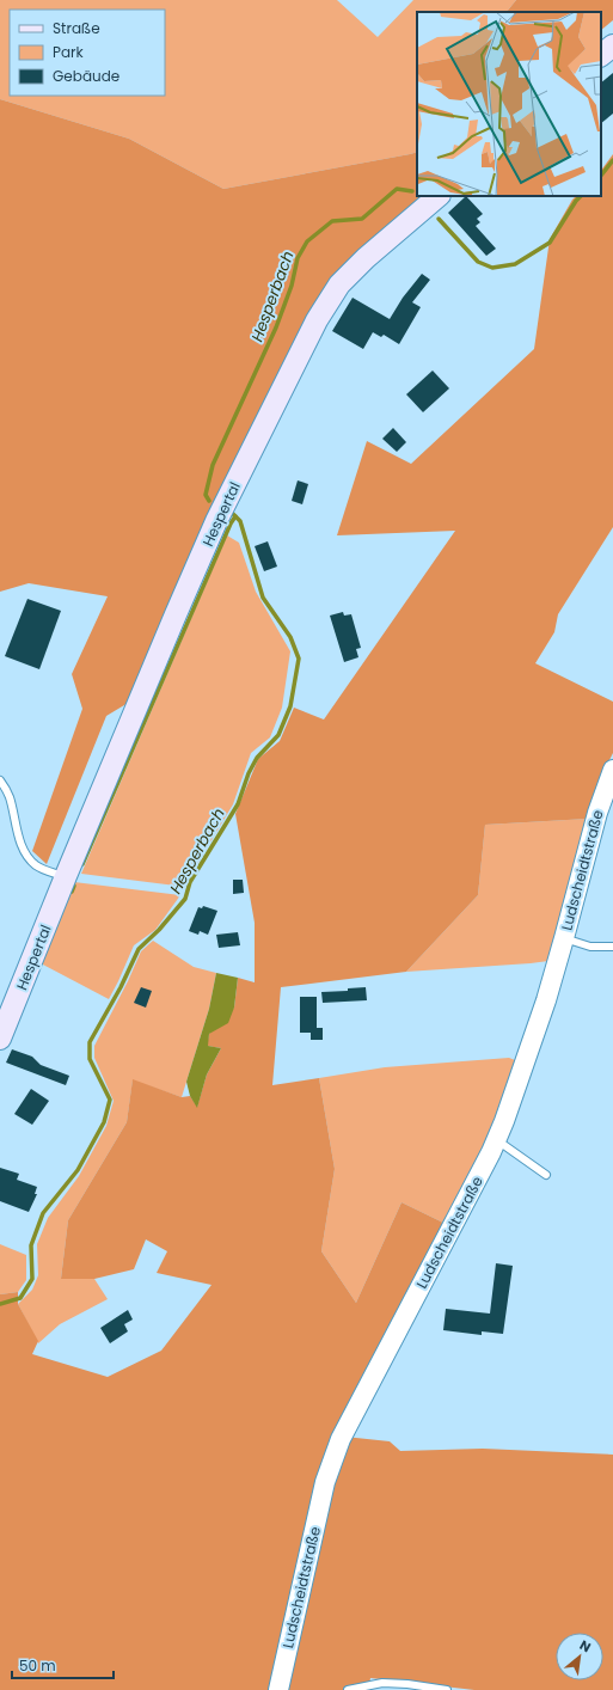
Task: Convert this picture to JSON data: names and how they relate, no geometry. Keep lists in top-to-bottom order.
{
  "streets": {
    "main road": ["Hespertal"],
    "street": ["Ludscheidtstraße"]
  },
  "water": ["Hesperbach"],
  "legend": ["Straße", "Park", "Gebäude"],
  "scale_bar": "50 m",
  "north": "top right"
}
